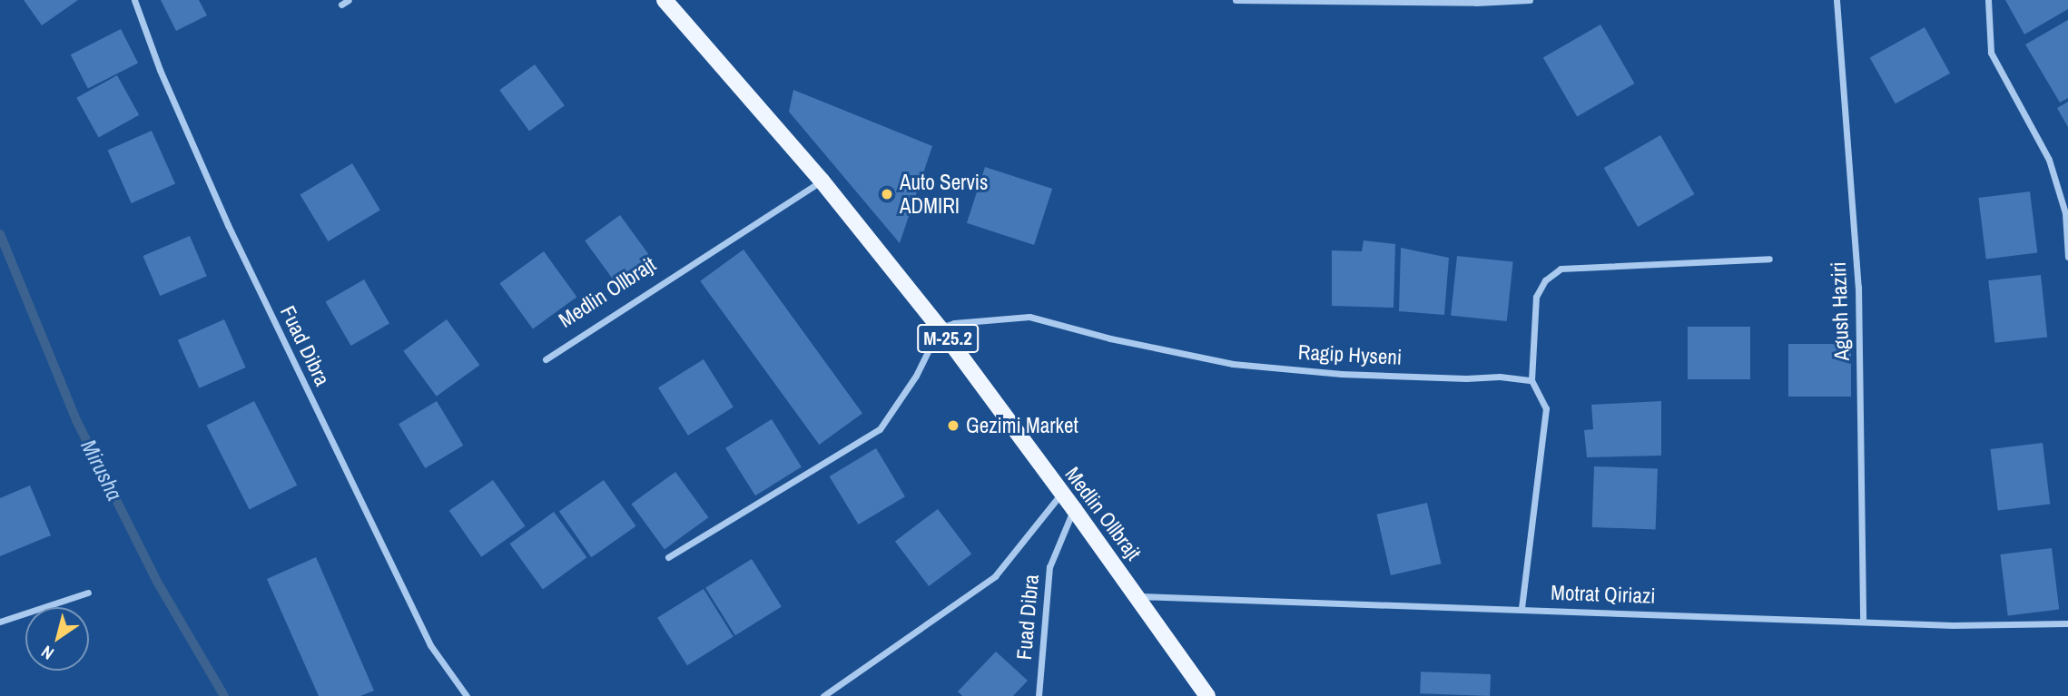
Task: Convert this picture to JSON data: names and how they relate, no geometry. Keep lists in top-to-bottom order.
{
  "streets": {
    "main road": ["Medlin Ollbrajt", "M-25.2"],
    "street": [
      "Agush Haziri",
      "Fuad Dibra",
      "Ragip Hyseni",
      "Motrat Qiriazi"
    ]
  },
  "crossings": [
    ["Medlin Ollbrajt", "Fuad Dibra"],
    ["Medlin Ollbrajt", "Ragip Hyseni"],
    ["Medlin Ollbrajt", "Motrat Qiriazi"],
    ["Agush Haziri", "Motrat Qiriazi"]
  ],
  "water": ["Mirusha"],
  "places": ["Auto Servis ADMIRI", "Gezimi Market"],
  "north": "bottom left"
}
